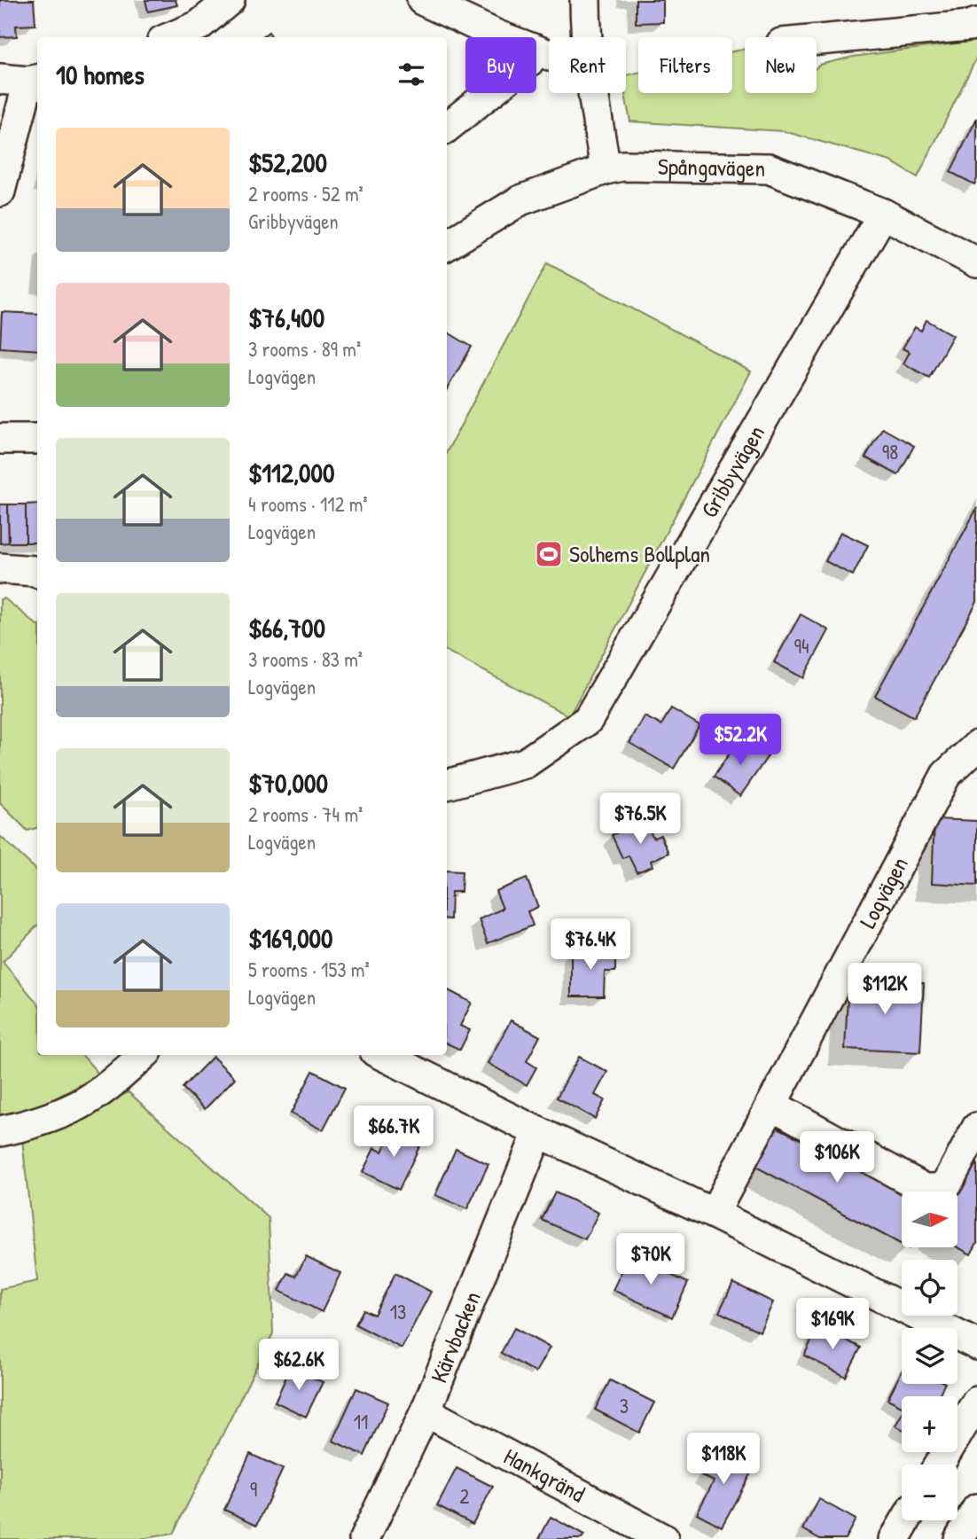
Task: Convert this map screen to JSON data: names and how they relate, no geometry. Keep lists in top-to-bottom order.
{
  "streets": {
    "street": [
      "Spångavägen",
      "Gribbyvägen",
      "Logvägen",
      "Kärvbacken",
      "Hankgränd"
    ]
  },
  "crossings": [
    ["Spångavägen", "Gribbyvägen"],
    ["Kärvbacken", "Hankgränd"]
  ],
  "places": {
    "sports": ["Solhems Bollplan"]
  },
  "house_numbers": [
    "98",
    "94",
    "13",
    "3",
    "11",
    "9",
    "2"
  ],
  "north": "right",
  "page": {
    "chip": [
      "Buy",
      "Rent",
      "Filters",
      "New"
    ],
    "heading": "10 homes",
    "list": [
      {
        "name": "$52,200",
        "note": "2 rooms · 52 m² · Gribbyvägen"
      },
      {
        "name": "$76,400",
        "note": "3 rooms · 89 m² · Logvägen"
      },
      {
        "name": "$112,000",
        "note": "4 rooms · 112 m² · Logvägen"
      },
      {
        "name": "$66,700",
        "note": "3 rooms · 83 m² · Logvägen"
      },
      {
        "name": "$70,000",
        "note": "2 rooms · 74 m² · Logvägen"
      },
      {
        "name": "$169,000",
        "note": "5 rooms · 153 m² · Logvägen"
      }
    ],
    "price": [
      "$52.2K",
      "$76.5K",
      "$76.4K",
      "$112K",
      "$66.7K",
      "$106K",
      "$70K",
      "$169K",
      "$62.6K",
      "$118K"
    ],
    "map_buttons": ["+", "−"]
  }
}
